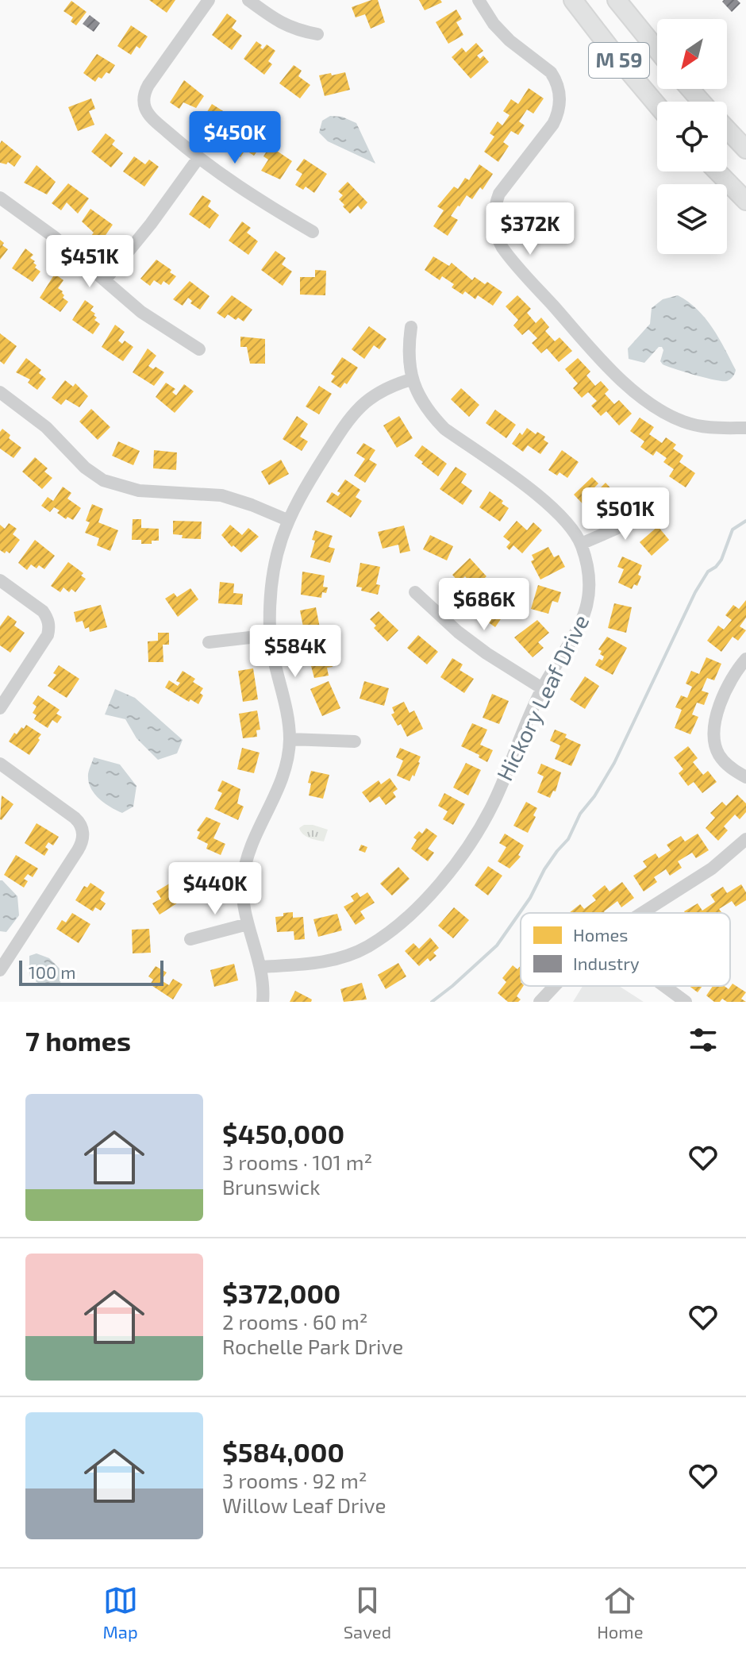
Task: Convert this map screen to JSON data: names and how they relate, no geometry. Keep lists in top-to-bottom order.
{
  "streets": {
    "highway": ["M 59"],
    "street": ["Hickory Leaf Drive"]
  },
  "legend": ["Homes", "Industry"],
  "scale_bar": "100 m",
  "north": "bottom left",
  "page": {
    "price": [
      "$450K",
      "$372K",
      "$451K",
      "$501K",
      "$686K",
      "$584K",
      "$440K"
    ],
    "scale": "100 m",
    "heading": "7 homes",
    "list": [
      {
        "name": "$450,000",
        "note": "3 rooms · 101 m² · Brunswick"
      },
      {
        "name": "$372,000",
        "note": "2 rooms · 60 m² · Rochelle Park Drive"
      },
      {
        "name": "$584,000",
        "note": "3 rooms · 92 m² · Willow Leaf Drive"
      }
    ],
    "tabs": ["Map", "Saved", "Home"]
  }
}
